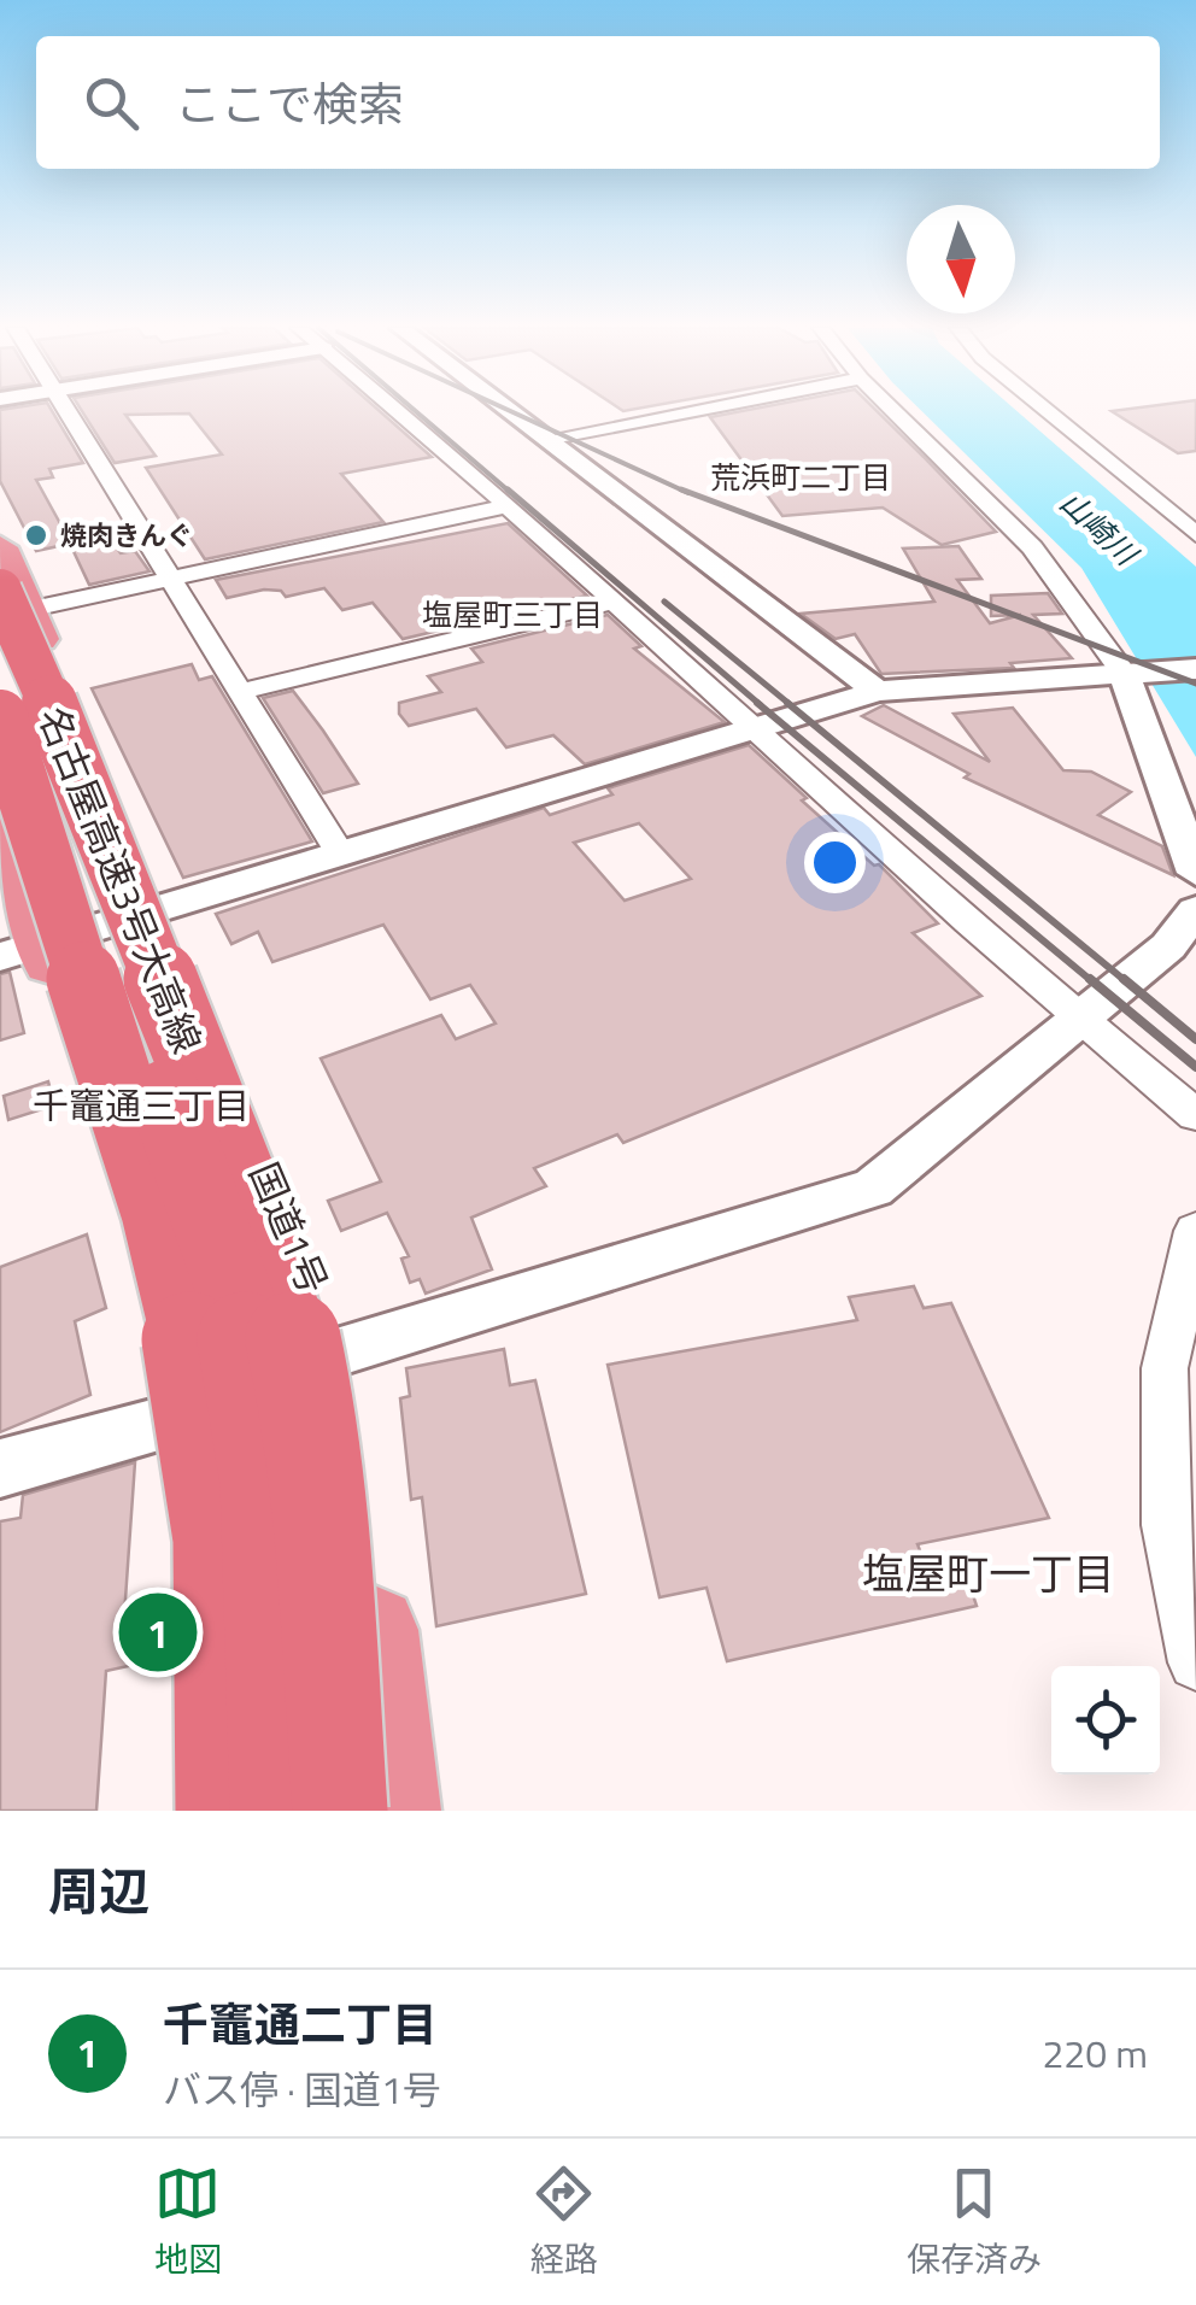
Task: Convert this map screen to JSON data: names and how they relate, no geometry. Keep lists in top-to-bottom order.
{
  "streets": {
    "highway": ["名古屋高速3号大高線", "国道1号"]
  },
  "crossings": [
    ["名古屋高速3号大高線", "国道1号"]
  ],
  "districts": [
    "荒浜町二丁目",
    "塩屋町三丁目",
    "千竈通三丁目",
    "塩屋町一丁目"
  ],
  "water": ["山崎川"],
  "places": ["焼肉きんぐ"],
  "north": "bottom",
  "page": {
    "search": "ここで検索",
    "pins": "1",
    "heading": "周辺",
    "list": [
      {
        "mark": "1",
        "name": "千竈通二丁目",
        "note": "バス停 · 国道1号",
        "value": "220 m"
      }
    ],
    "nav": ["地図", "経路", "保存済み"]
  }
}
